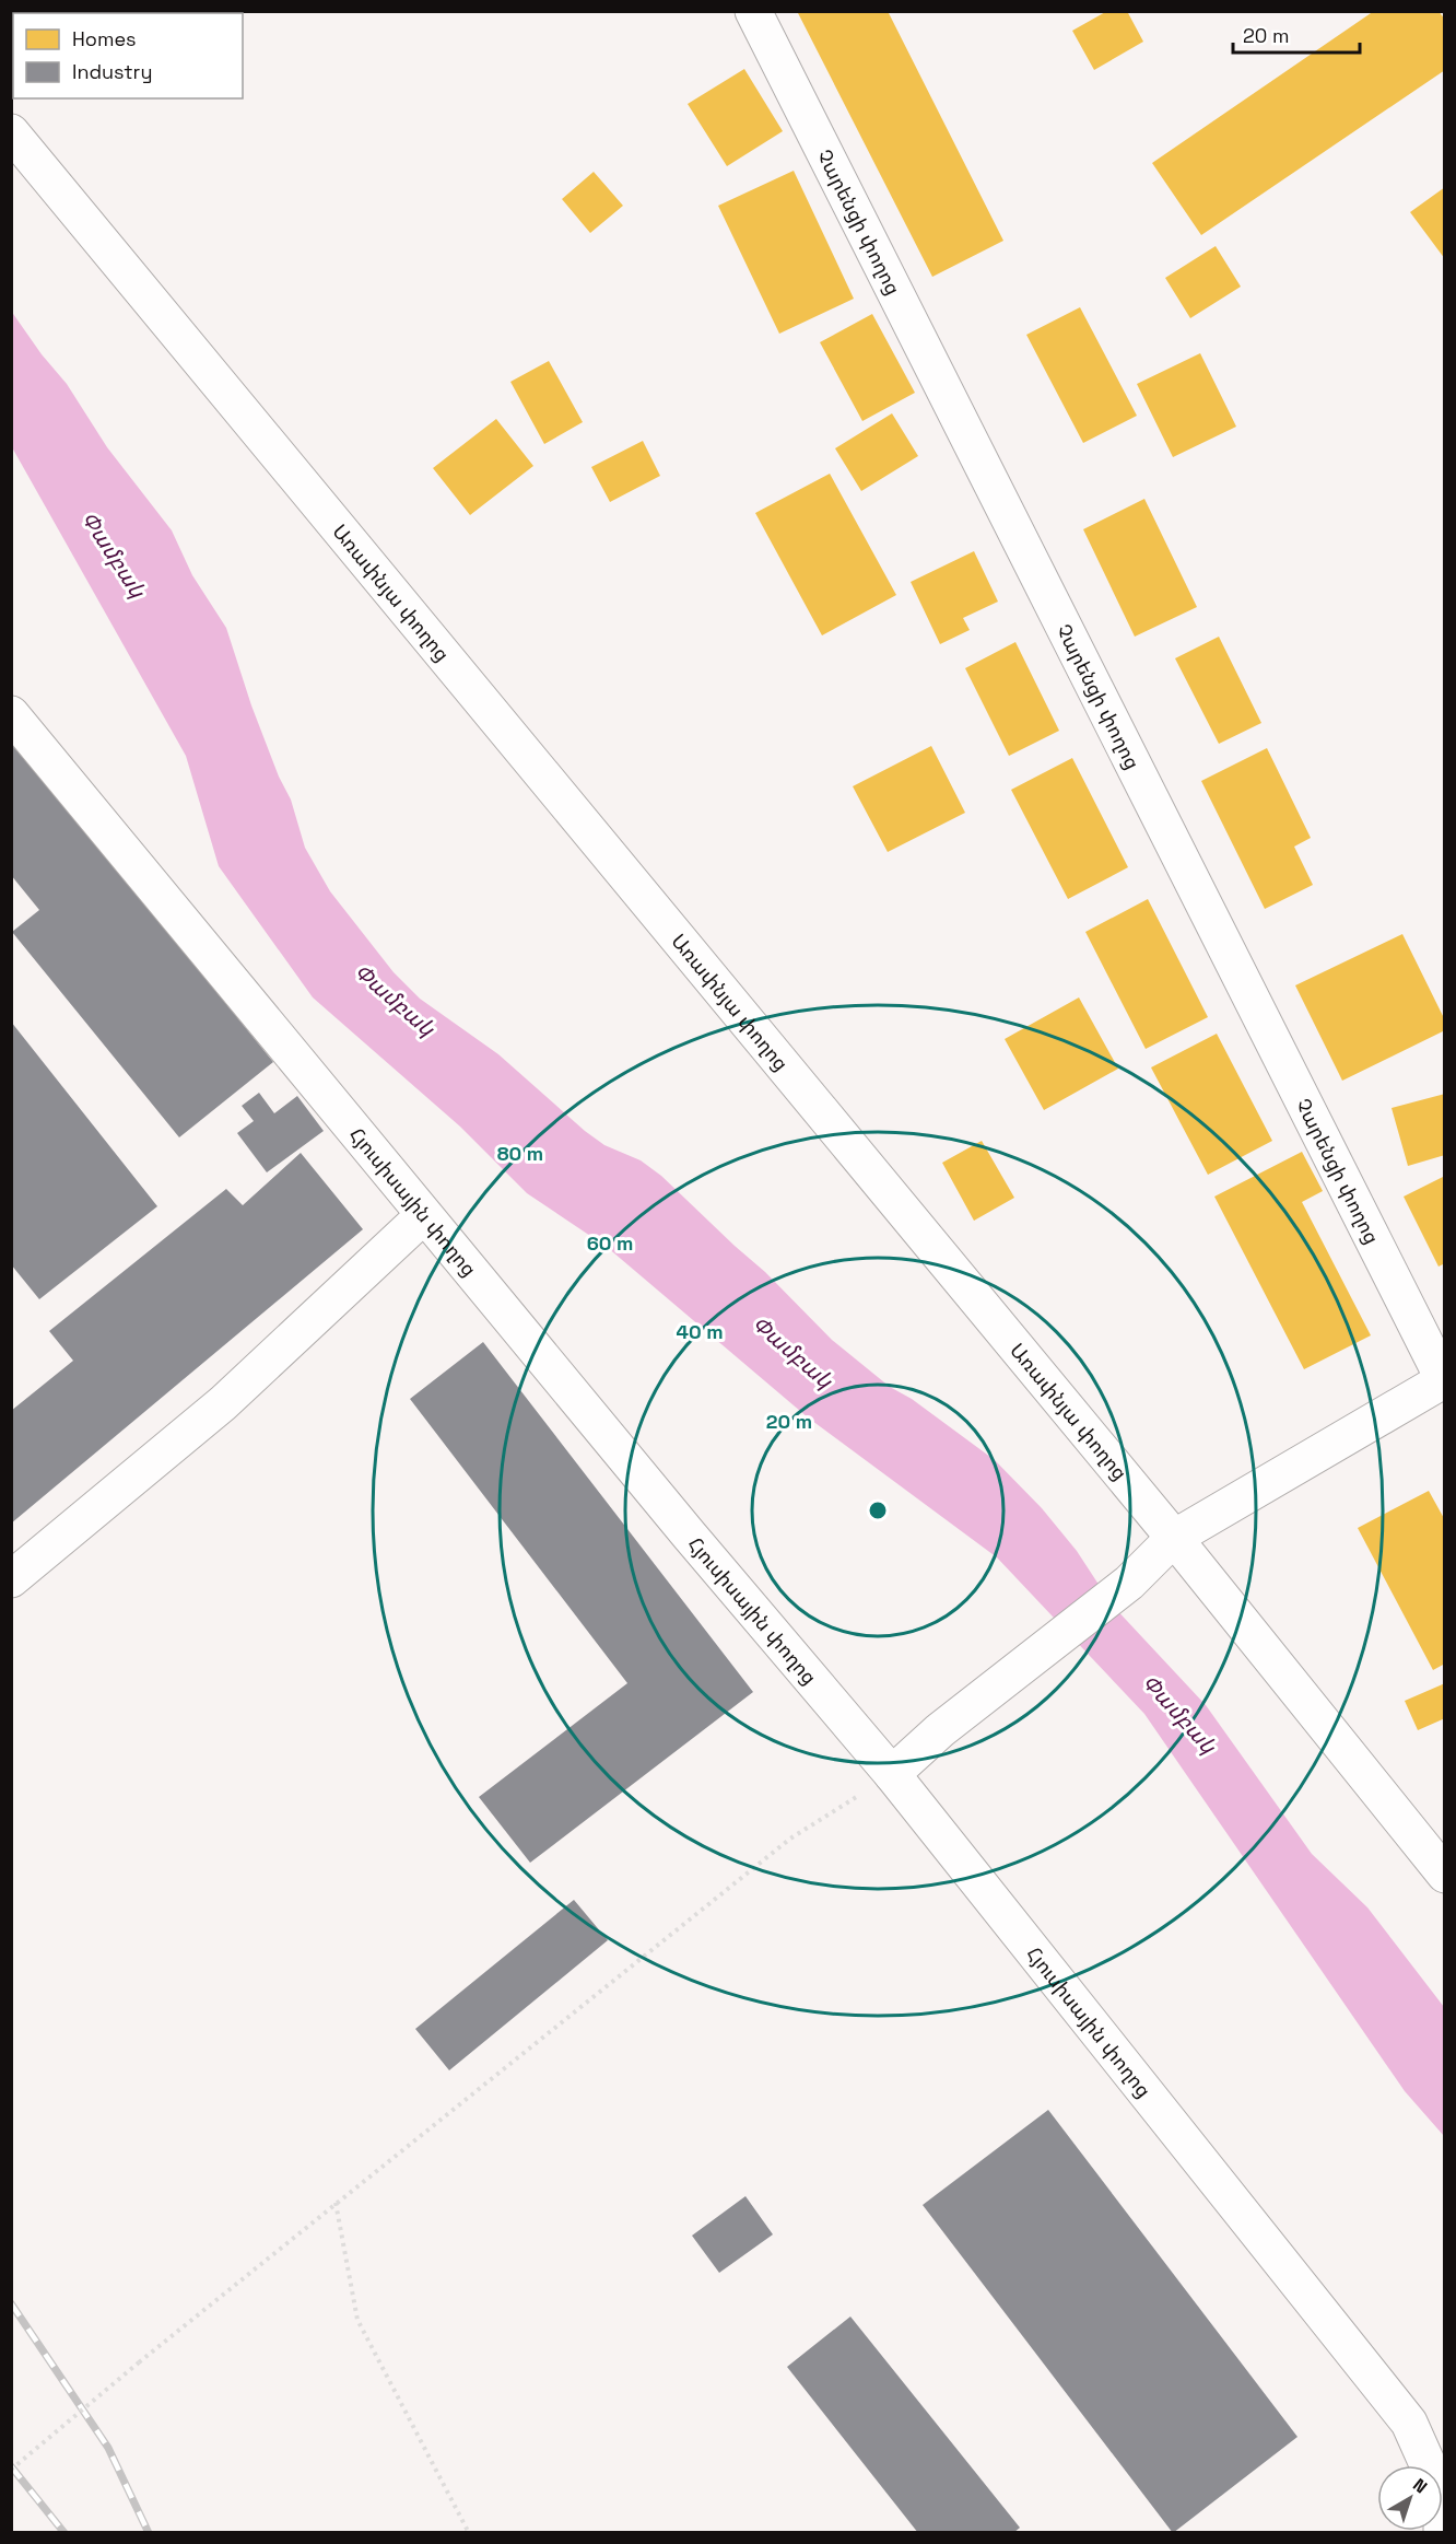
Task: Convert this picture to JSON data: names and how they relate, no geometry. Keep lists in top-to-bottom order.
{
  "streets": {
    "street": ["Չարենցի փողոց", "Առափնյա փողոց", "Հյուսիսային փողոց"]
  },
  "water": ["Փամբակ"],
  "legend": ["Homes", "Industry"],
  "scale_bar": "20 m",
  "north": "top right",
  "rings": [
    "80 m",
    "60 m",
    "40 m",
    "20 m"
  ]
}
